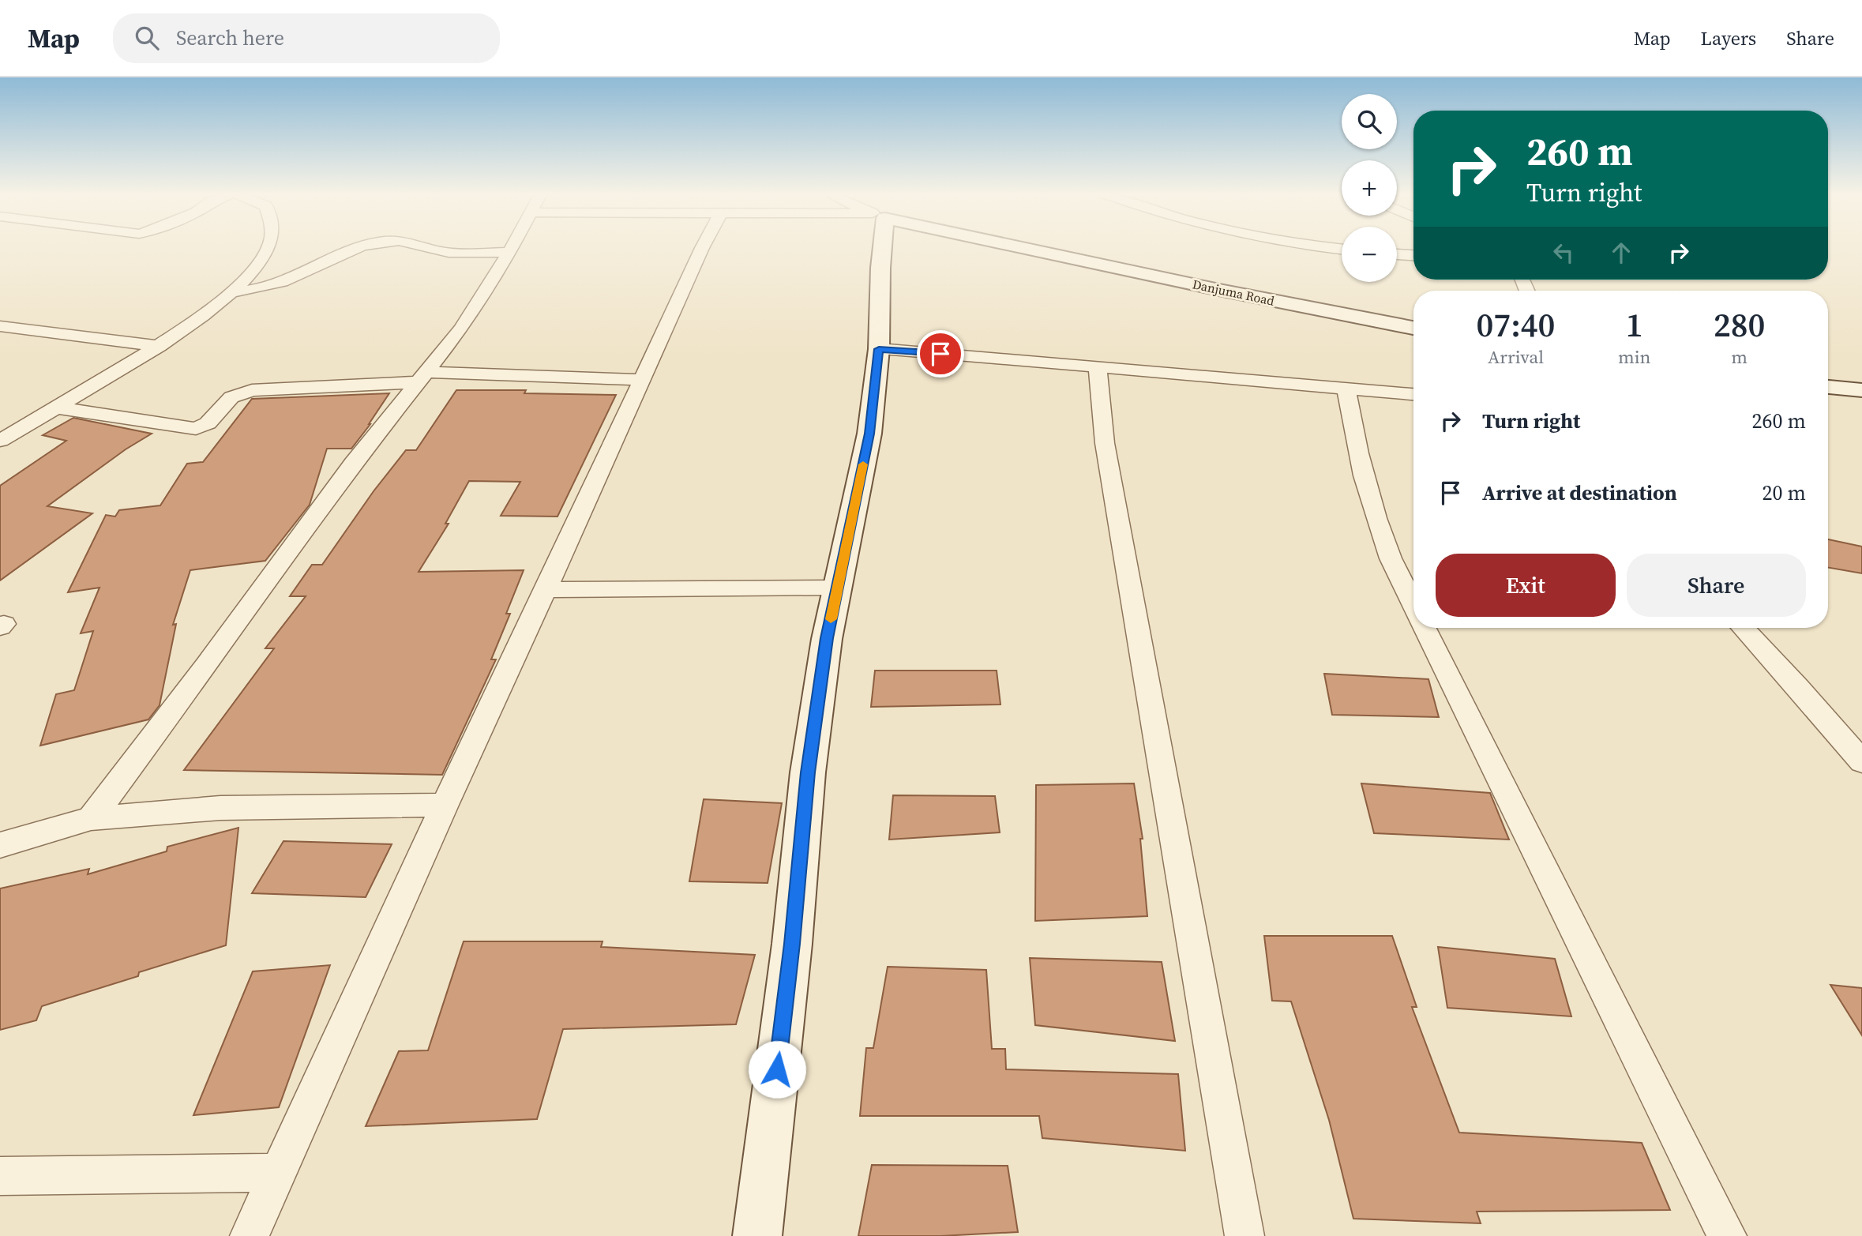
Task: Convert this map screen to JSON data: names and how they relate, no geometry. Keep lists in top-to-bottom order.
{
  "streets": {
    "street": ["Danjuma Road"]
  },
  "page": {
    "header": "Map",
    "search": "Search here",
    "nav": ["Map", "Layers", "Share"],
    "map_buttons": ["+", "−"],
    "turn": ["260 m", "Turn right"],
    "eta": [
      "07:40",
      "Arrival",
      "1",
      "min",
      "280",
      "m"
    ],
    "list": [
      {
        "name": "Turn right",
        "value": "260 m"
      },
      {
        "name": "Arrive at destination",
        "value": "20 m"
      }
    ],
    "buttons": ["Exit", "Share"]
  }
}
